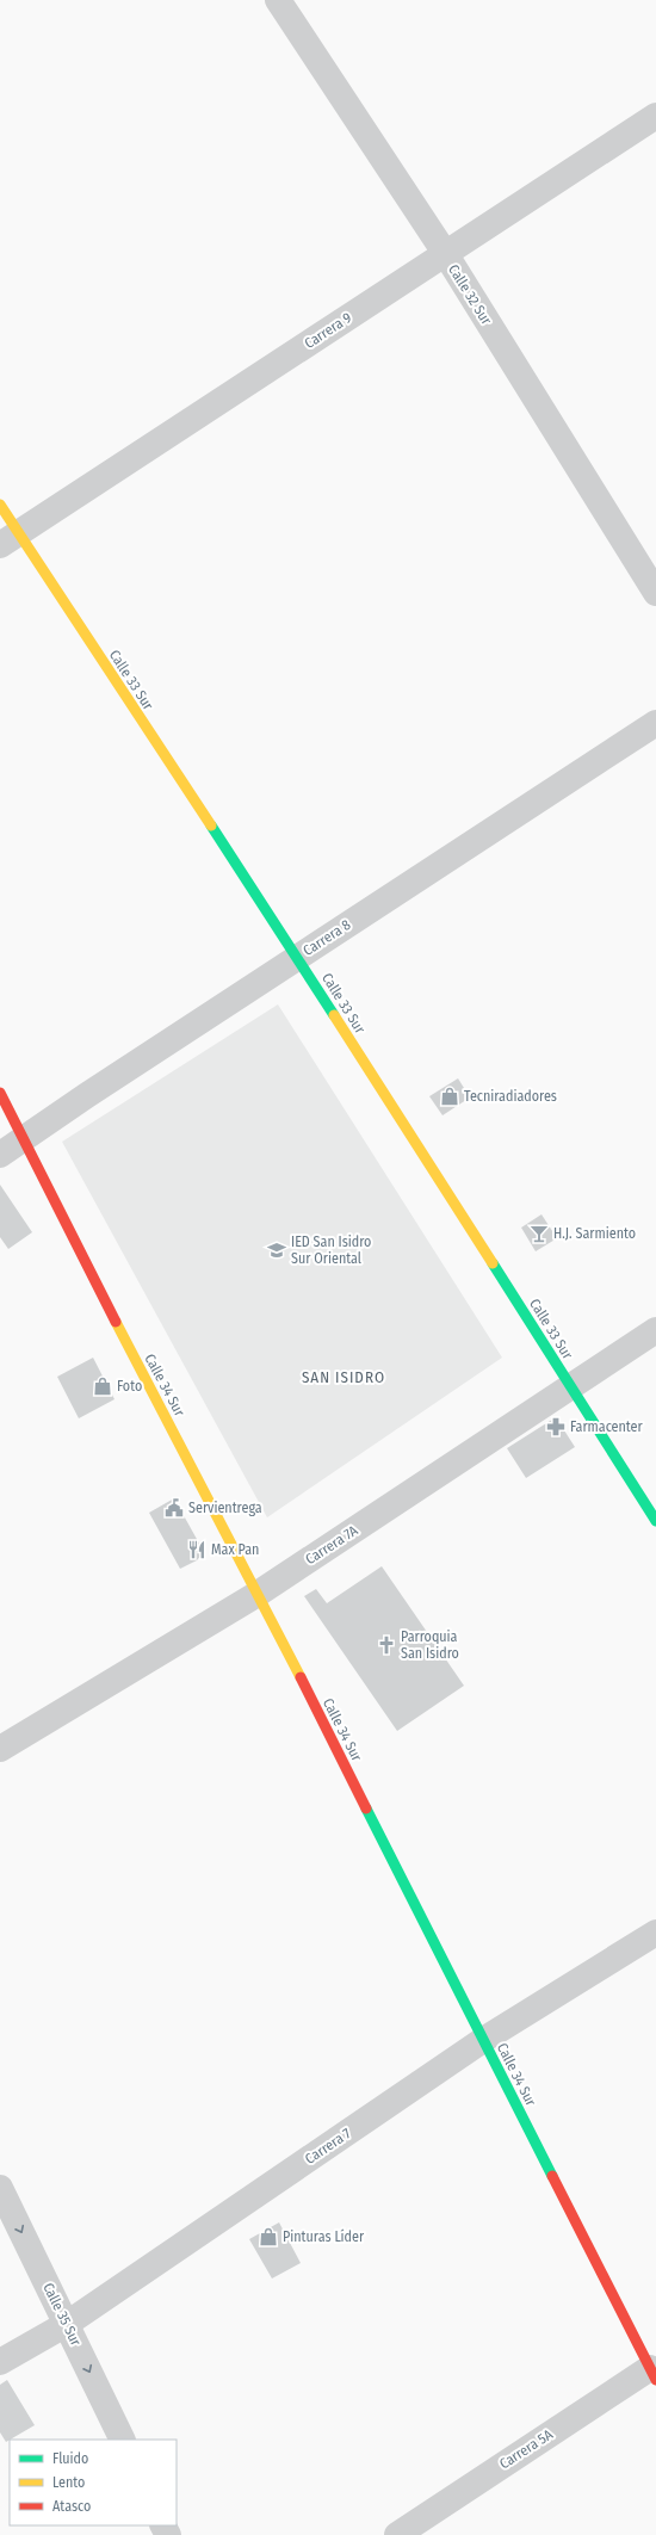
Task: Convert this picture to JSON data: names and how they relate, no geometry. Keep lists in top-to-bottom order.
{
  "streets": {
    "main road": ["Calle 33 Sur", "Calle 34 Sur"],
    "street": [
      "Calle 32 Sur",
      "Carrera 9",
      "Carrera 8",
      "Carrera 7A",
      "Carrera 7",
      "Calle 35 Sur",
      "Carrera 5A"
    ]
  },
  "crossings": [
    ["Calle 32 Sur", "Carrera 9"],
    ["Carrera 9", "Calle 33 Sur"],
    ["Calle 33 Sur", "Carrera 8"],
    ["Calle 33 Sur", "Carrera 7A"],
    ["Carrera 8", "Calle 34 Sur"],
    ["Calle 34 Sur", "Carrera 7A"],
    ["Calle 34 Sur", "Carrera 7"],
    ["Calle 34 Sur", "Carrera 5A"],
    ["Carrera 7", "Calle 35 Sur"]
  ],
  "one_way": ["Calle 35 Sur"],
  "districts": ["SAN ISIDRO"],
  "places": {
    "shop": ["Tecniradiadores", "Foto", "Pinturas Líder"],
    "bar": ["H.J. Sarmiento"],
    "school or university": ["IED San Isidro Sur Oriental"],
    "pharmacy": ["Farmacenter"],
    "public building": ["Servientrega"],
    "restaurant": ["Max Pan"],
    "church": ["Parroquia San Isidro"]
  },
  "legend": ["Fluido", "Lento", "Atasco"]
}
